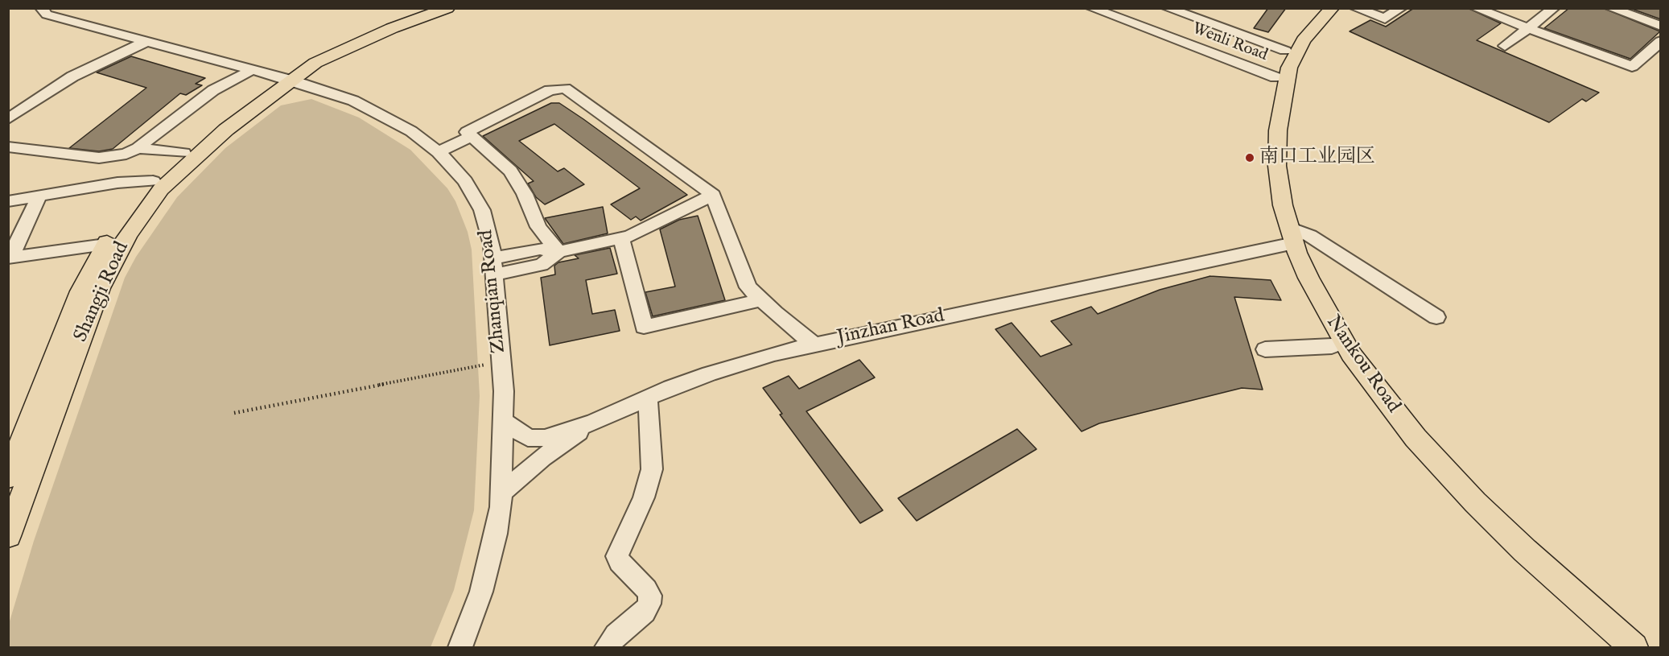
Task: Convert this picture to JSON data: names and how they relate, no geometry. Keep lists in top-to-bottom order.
{
  "streets": {
    "main road": ["Shangji Road", "Nankou Road"],
    "street": ["Wenli Road", "Zhanqian Road", "Jinzhan Road"]
  },
  "crossings": [
    ["Wenli Road", "Nankou Road"],
    ["Zhanqian Road", "Shangji Road"],
    ["Zhanqian Road", "Jinzhan Road"],
    ["Jinzhan Road", "Nankou Road"]
  ],
  "places": ["南口工业园区"]
}
